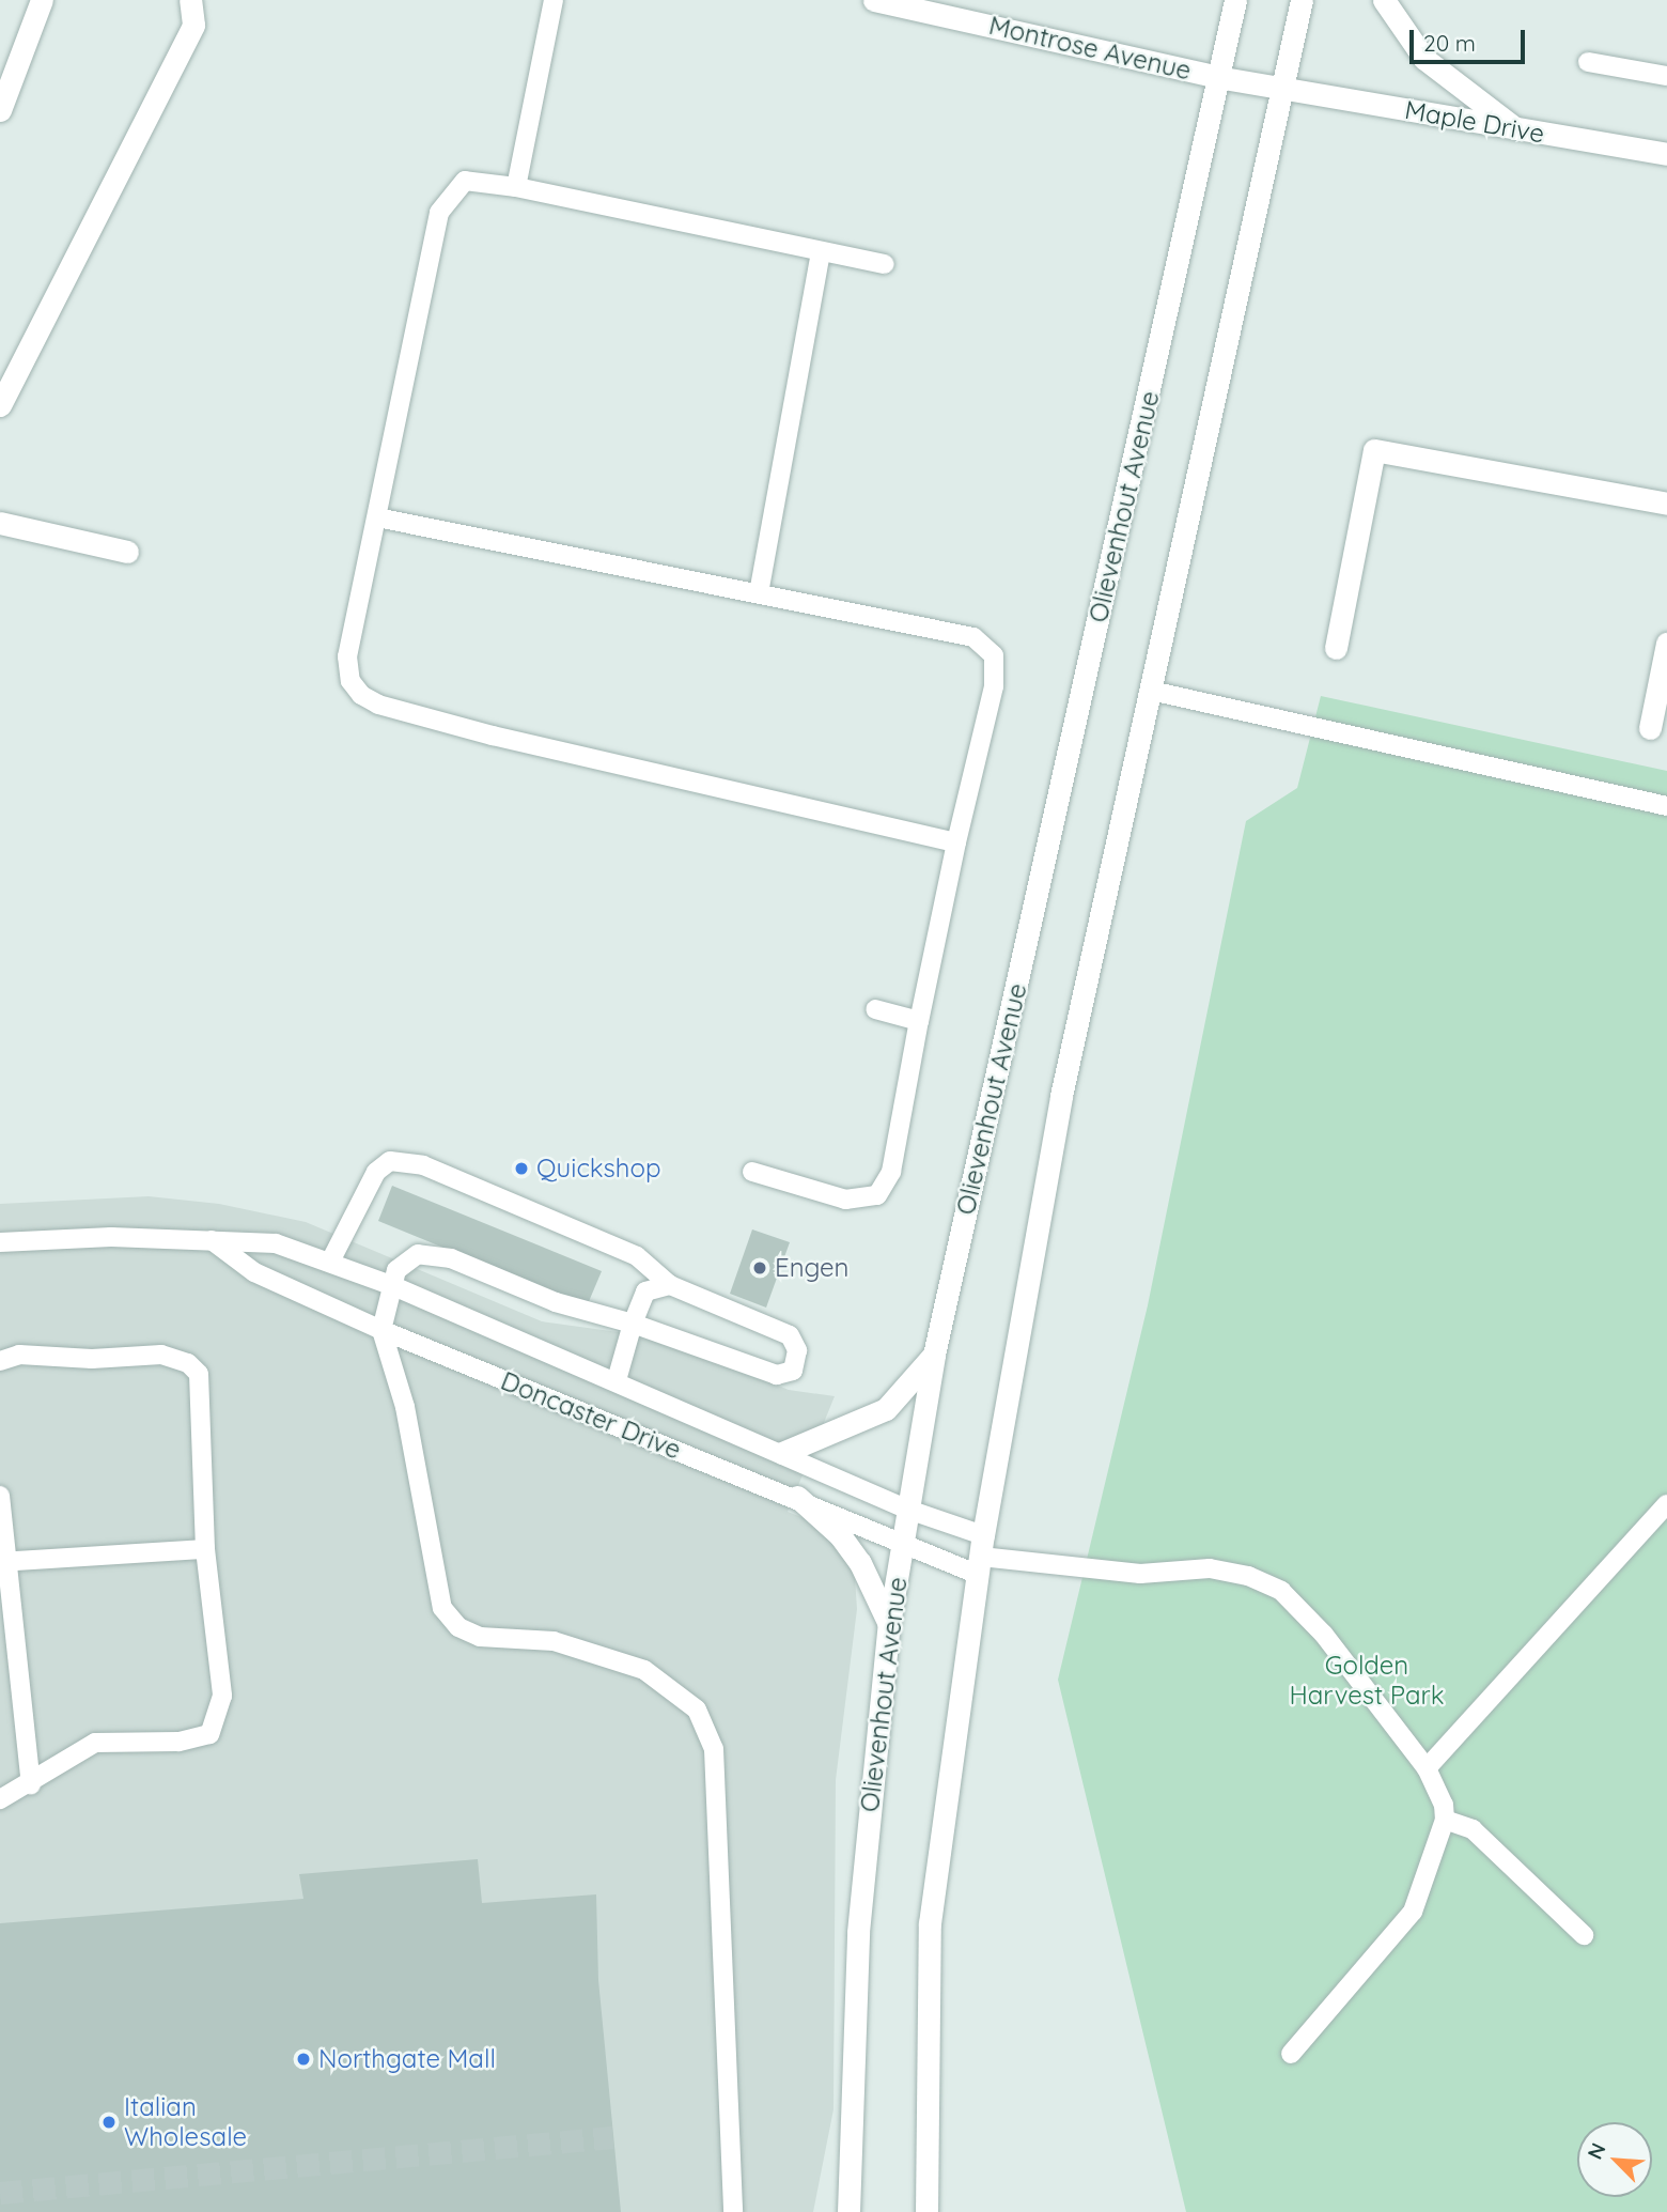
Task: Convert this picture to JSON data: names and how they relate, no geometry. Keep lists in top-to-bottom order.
{
  "streets": {
    "street": ["Montrose Avenue", "Maple Drive", "Olievenhout Avenue"],
    "lane": ["Doncaster Drive"]
  },
  "crossings": [
    ["Montrose Avenue", "Maple Drive"],
    ["Montrose Avenue", "Olievenhout Avenue"],
    ["Olievenhout Avenue", "Doncaster Drive"]
  ],
  "parks": ["Golden Harvest Park"],
  "places": [
    "Quickshop",
    "Engen",
    "Northgate Mall",
    "Italian Wholesale"
  ],
  "scale_bar": "20 m",
  "north": "top left"
}
